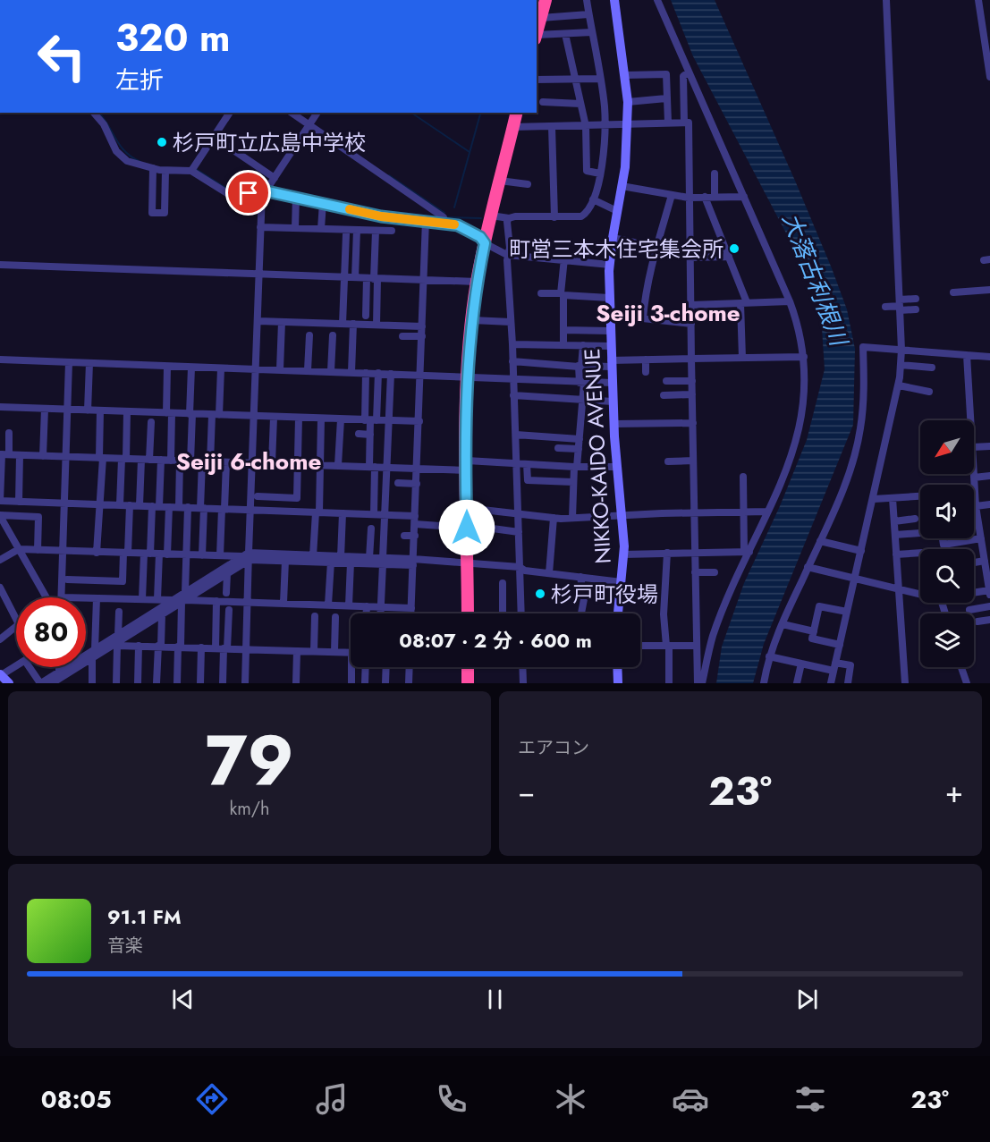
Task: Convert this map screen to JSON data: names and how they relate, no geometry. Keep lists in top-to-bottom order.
{
  "streets": {
    "main road": ["NIKKO-KAIDO AVENUE"]
  },
  "districts": ["Seiji 3-chome", "Seiji 6-chome"],
  "water": ["大落古利根川"],
  "places": ["杉戸町立広島中学校", "町営三本木住宅集会所", "杉戸町役場"],
  "north": "bottom left",
  "page": {
    "turn": ["320 m", "左折"],
    "limit": "80",
    "trip": "08:07 · 2 分 · 600 m",
    "tile": [
      ["79", "km/h"],
      "エアコン"
    ],
    "heat": ["−", "23°", "+"],
    "song": ["91.1 FM", "音楽"],
    "tabs": ["08:05", "23°"]
  }
}
